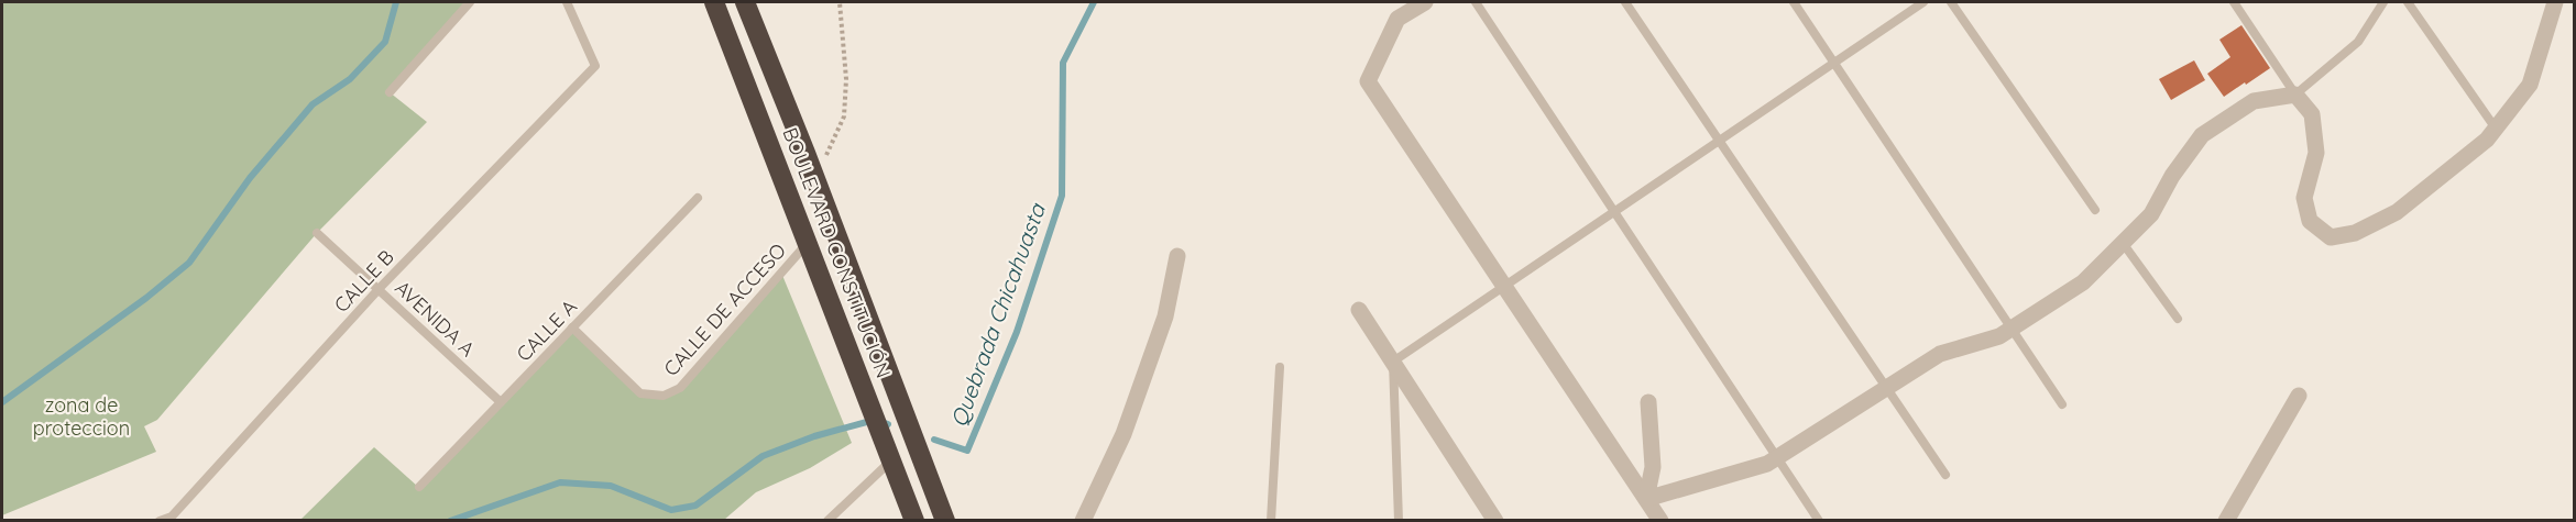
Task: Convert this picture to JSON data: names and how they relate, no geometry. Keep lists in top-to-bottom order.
{
  "streets": {
    "highway": ["BOULEVARD CONSTITUCIÓN"],
    "lane": [
      "CALLE B",
      "CALLE DE ACCESO",
      "AVENIDA A",
      "CALLE A"
    ]
  },
  "crossings": [
    ["BOULEVARD CONSTITUCIÓN", "CALLE DE ACCESO"],
    ["CALLE B", "AVENIDA A"],
    ["CALLE DE ACCESO", "CALLE A"],
    ["AVENIDA A", "CALLE A"]
  ],
  "water": ["Quebrada Chicahuasta"],
  "parks": ["zona de proteccion"]
}
